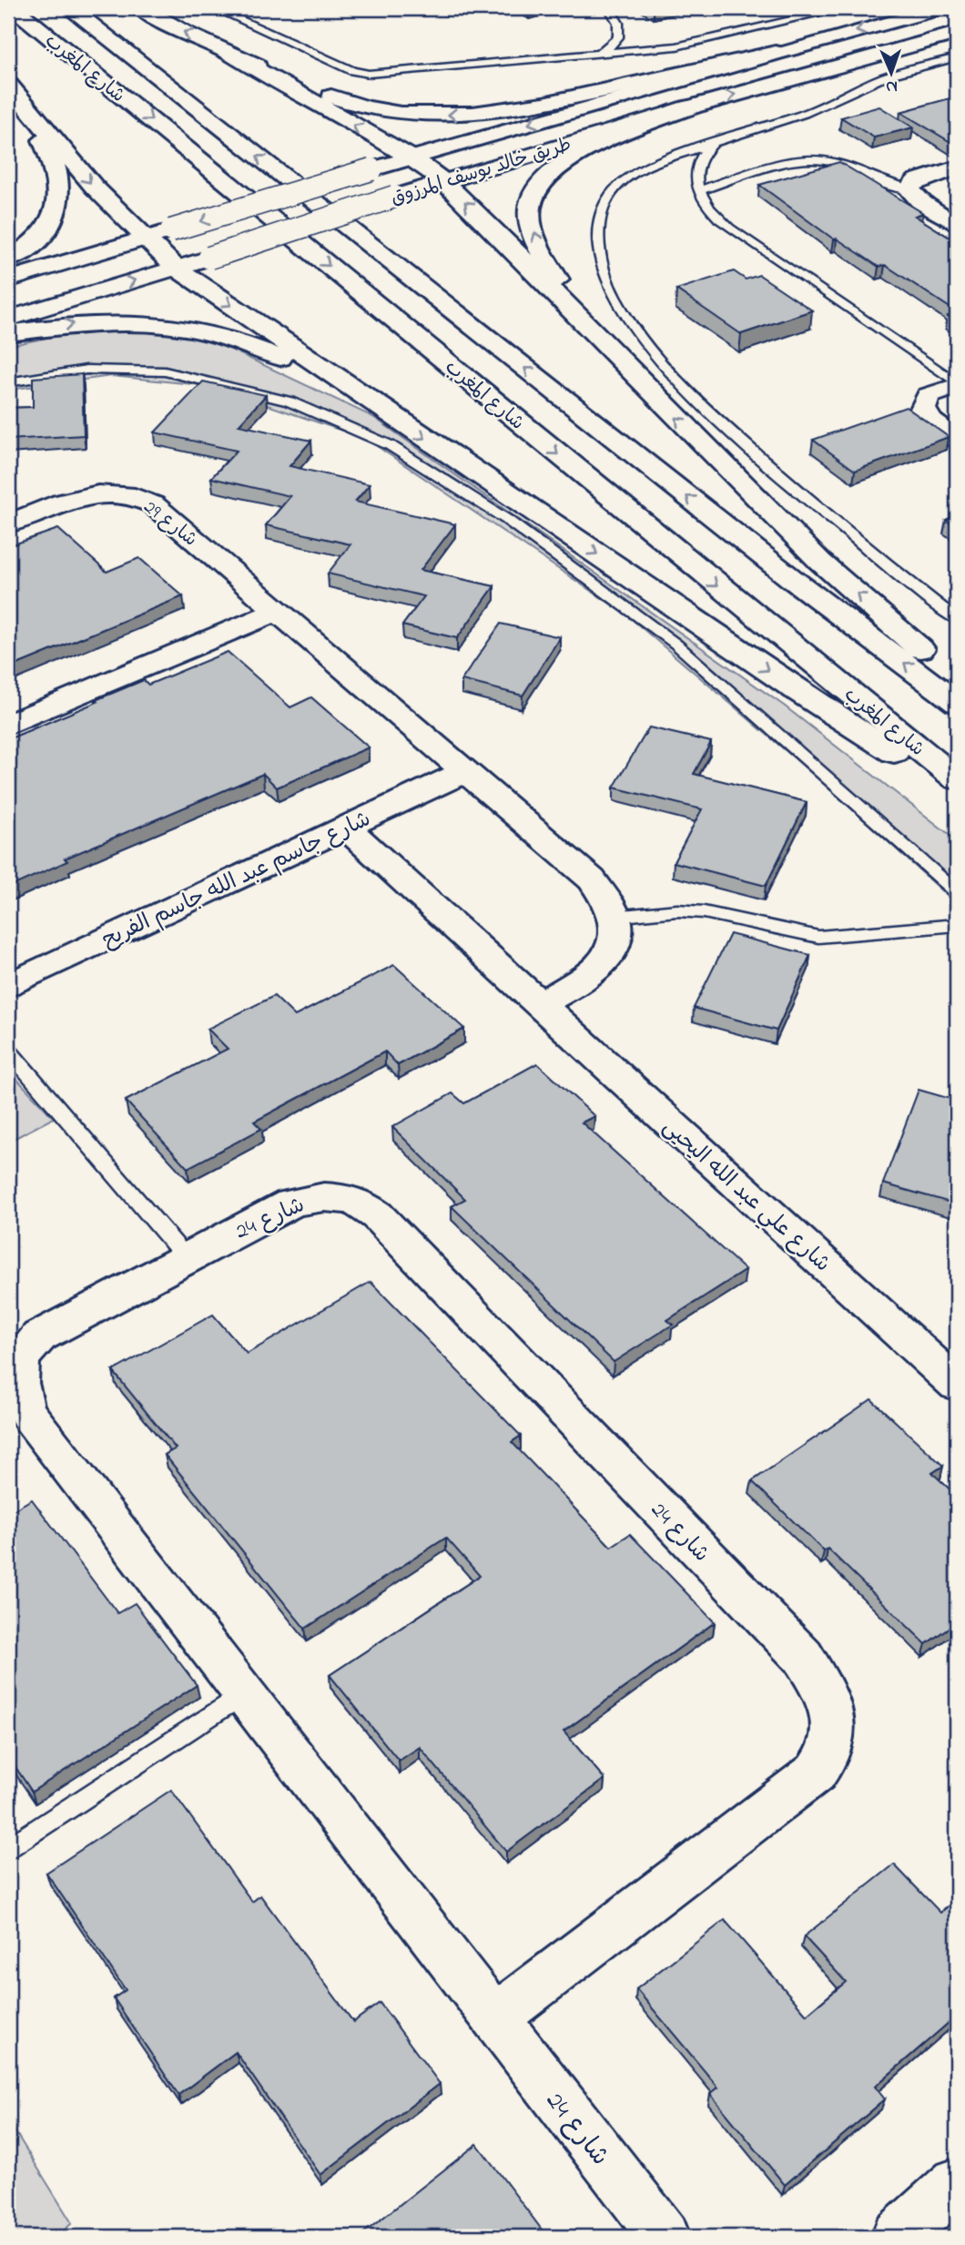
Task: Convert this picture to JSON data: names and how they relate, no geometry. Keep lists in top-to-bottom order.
{
  "streets": {
    "main road": [
      "شارع المغرب",
      "طريق خالد يوسف المرزوق",
      "شارع 29",
      "شارع جاسم عبد الله جاسم الفريح",
      "شارع علي عبد الله اليحيى",
      "شارع 24"
    ]
  },
  "crossings": [
    ["شارع 29", "شارع جاسم عبد الله جاسم الفريح"],
    ["شارع جاسم عبد الله جاسم الفريح", "شارع علي عبد الله اليحيى"]
  ],
  "north": "bottom"
}
